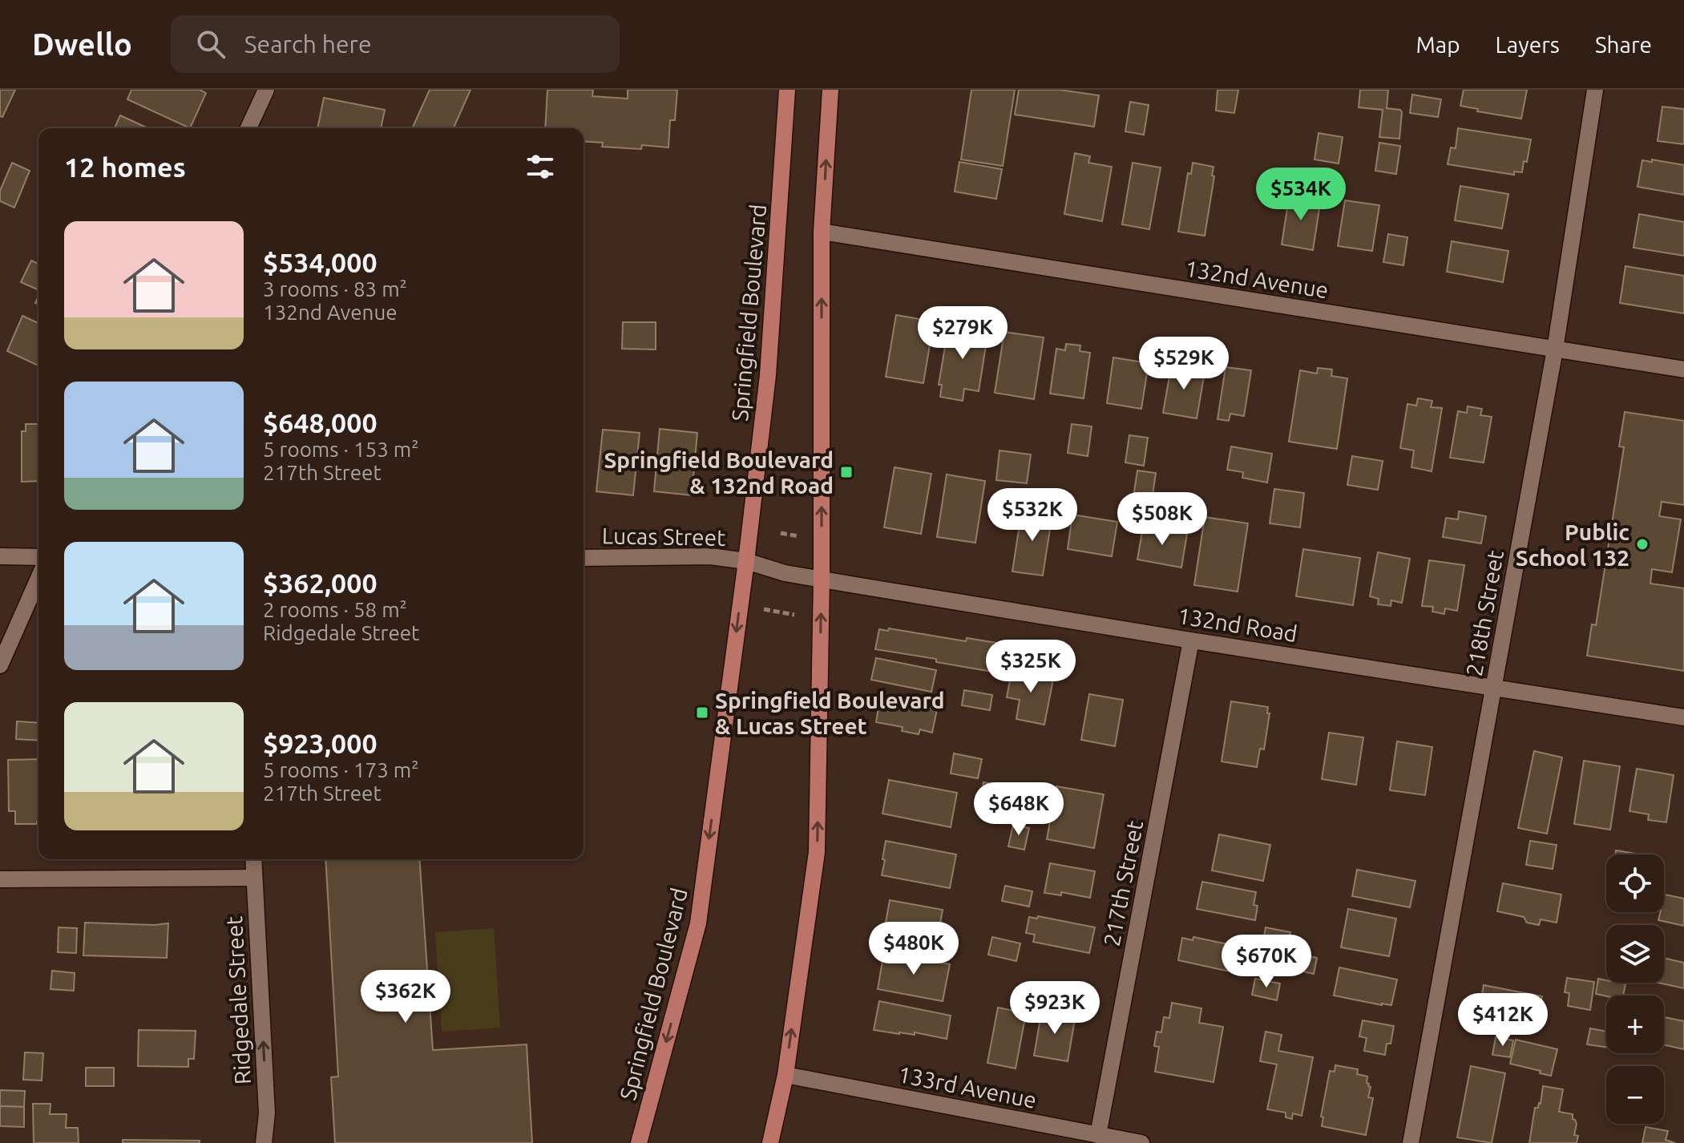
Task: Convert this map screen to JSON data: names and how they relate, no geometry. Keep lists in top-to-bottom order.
{
  "streets": {
    "main road": ["Springfield Boulevard"],
    "street": [
      "132nd Avenue",
      "Lucas Street",
      "218th Street",
      "132nd Road",
      "217th Street",
      "Ridgedale Street",
      "133rd Avenue"
    ]
  },
  "crossings": [
    ["132nd Avenue", "218th Street"],
    ["Springfield Boulevard", "Lucas Street"],
    ["Lucas Street", "132nd Road"],
    ["218th Street", "132nd Road"],
    ["132nd Road", "217th Street"],
    ["217th Street", "133rd Avenue"]
  ],
  "one_way": ["Ridgedale Street"],
  "places": {
    "transit": ["Springfield Boulevard & 132nd Road", "Springfield Boulevard & Lucas Street"],
    "other": ["Public School 132"]
  },
  "page": {
    "header": "Dwello",
    "search": "Search here",
    "nav": ["Map", "Layers", "Share"],
    "heading": "12 homes",
    "price": [
      "$534K",
      "$279K",
      "$529K",
      "$532K",
      "$508K",
      "$325K",
      "$648K",
      "$480K",
      "$670K",
      "$362K",
      "$923K",
      "$412K"
    ],
    "list": [
      {
        "name": "$534,000",
        "note": "3 rooms · 83 m² · 132nd Avenue"
      },
      {
        "name": "$648,000",
        "note": "5 rooms · 153 m² · 217th Street"
      },
      {
        "name": "$362,000",
        "note": "2 rooms · 58 m² · Ridgedale Street"
      },
      {
        "name": "$923,000",
        "note": "5 rooms · 173 m² · 217th Street"
      }
    ],
    "map_buttons": ["+", "−"]
  }
}
